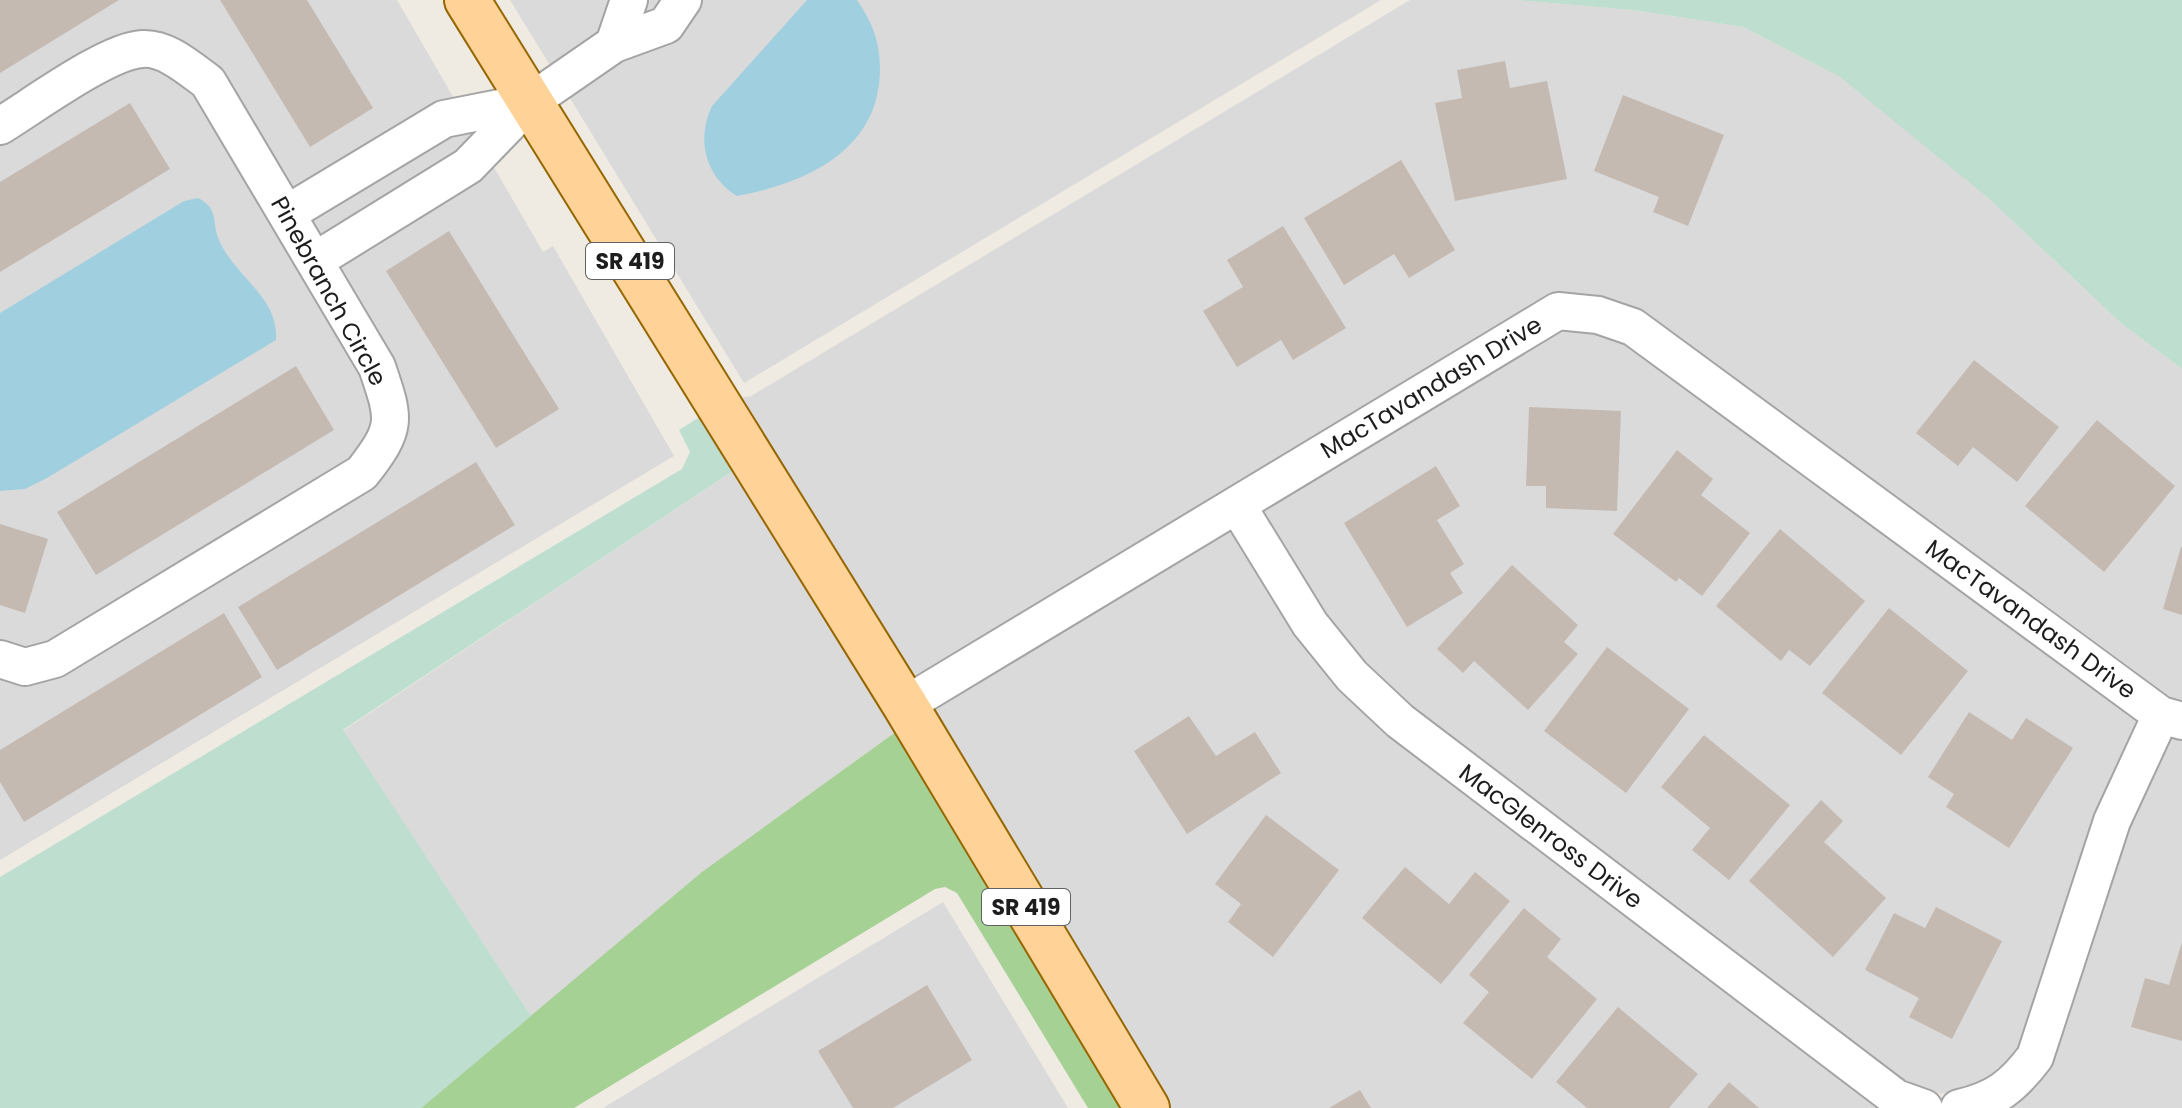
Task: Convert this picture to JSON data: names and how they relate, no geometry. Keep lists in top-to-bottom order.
{
  "streets": {
    "main road": ["SR 419"],
    "street": ["Pinebranch Circle", "MacTavandash Drive", "MacGlenross Drive"]
  },
  "crossings": [
    ["SR 419", "MacTavandash Drive"],
    ["MacTavandash Drive", "MacGlenross Drive"]
  ]
}
